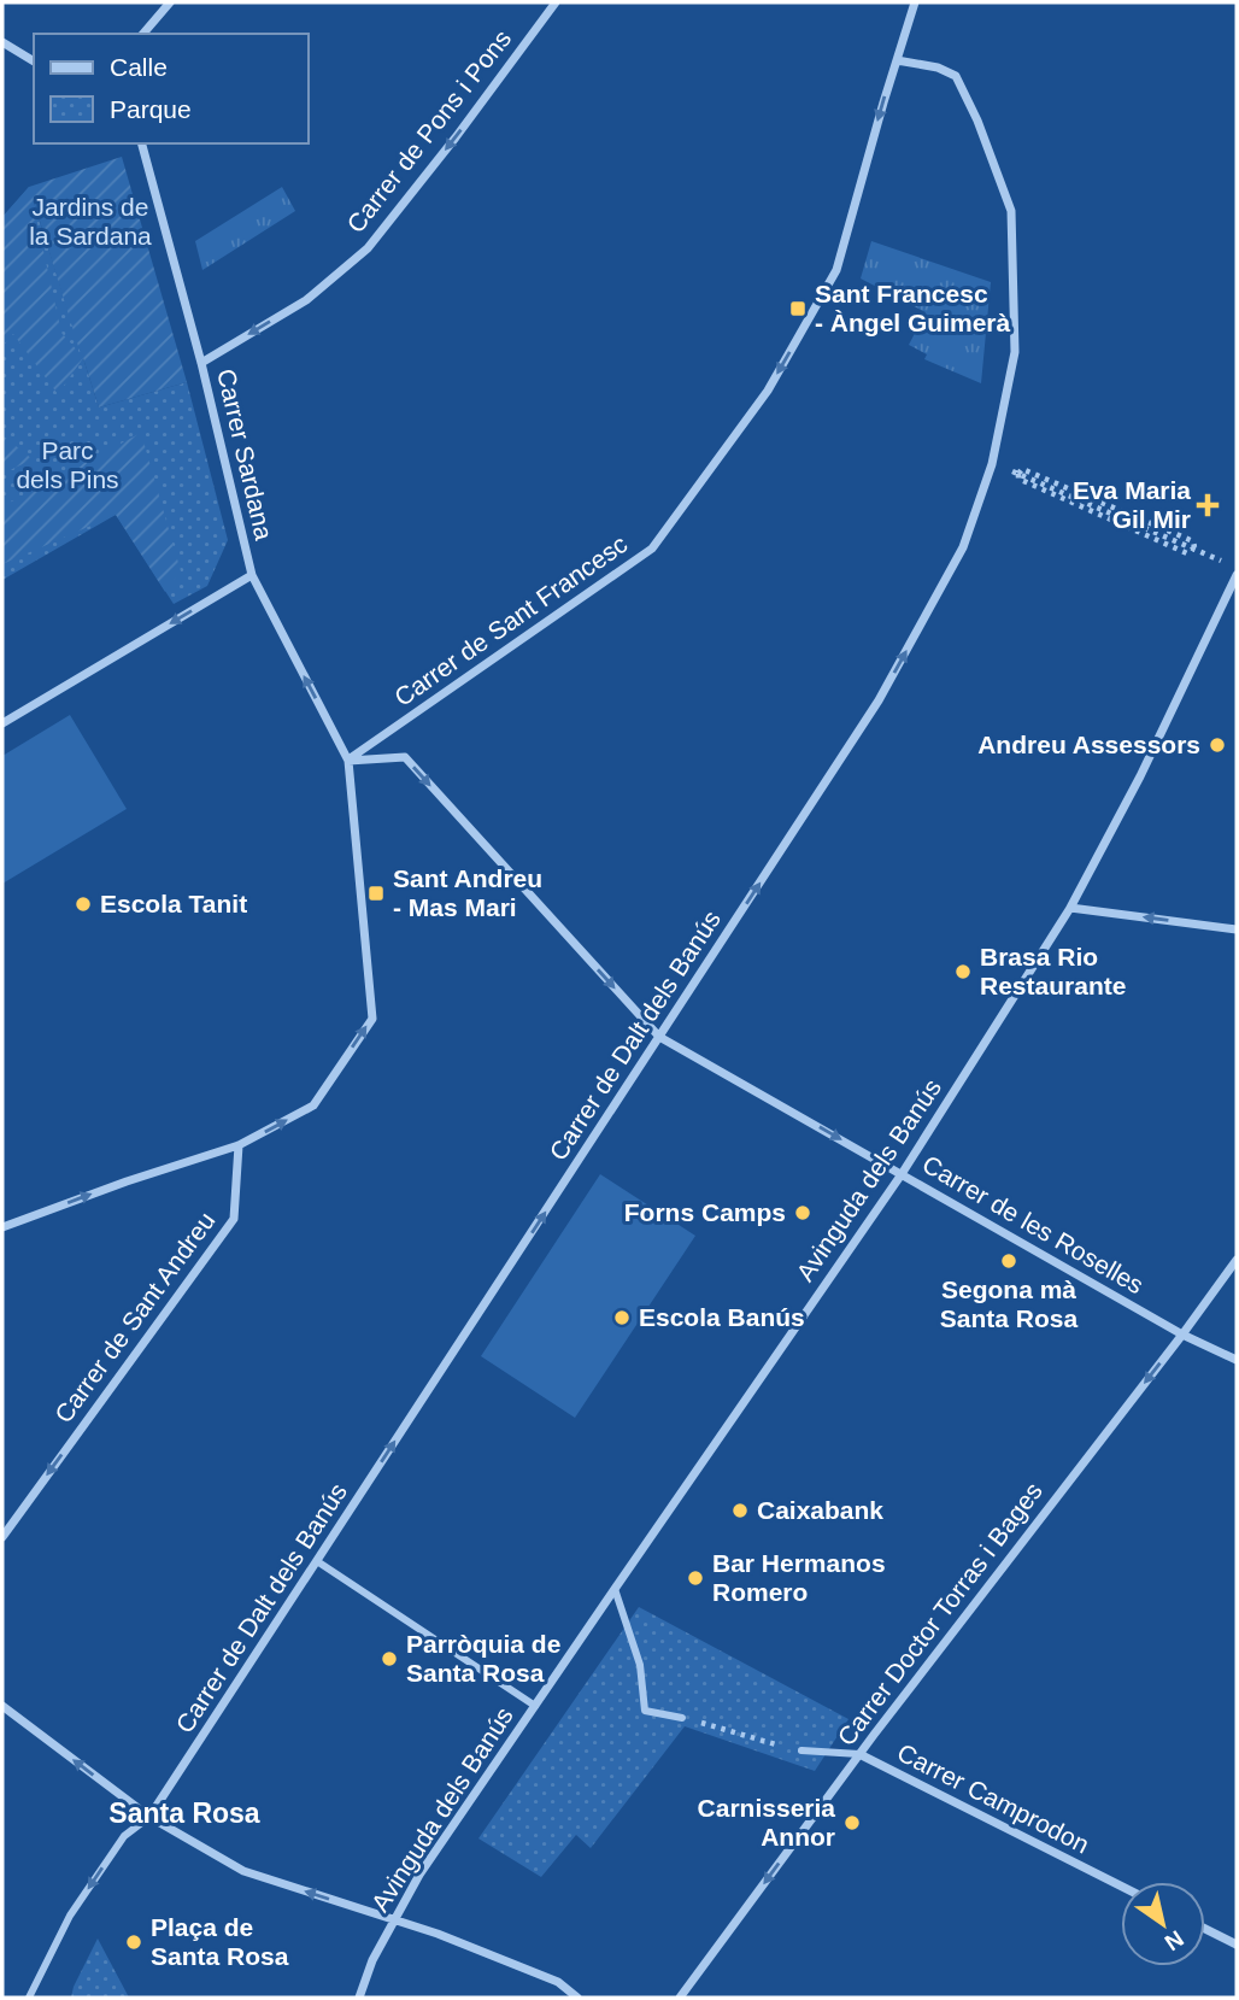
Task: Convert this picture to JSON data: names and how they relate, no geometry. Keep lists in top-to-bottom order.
{
  "streets": {
    "street": [
      "Carrer de Pons i Pons",
      "Carrer Sardana",
      "Carrer de Sant Francesc",
      "Carrer de Dalt dels Banús",
      "Avinguda dels Banús",
      "Carrer de les Roselles",
      "Carrer de Sant Andreu",
      "Carrer Doctor Torras i Bages",
      "Carrer Camprodon"
    ]
  },
  "crossings": [
    ["Carrer de Pons i Pons", "Carrer Sardana"],
    ["Carrer Sardana", "Carrer de Sant Francesc"],
    ["Carrer Sardana", "Carrer de les Roselles"],
    ["Carrer de Sant Francesc", "Carrer de Dalt dels Banús"],
    ["Carrer de Sant Francesc", "Carrer de les Roselles"],
    ["Carrer de Dalt dels Banús", "Carrer de les Roselles"],
    ["Avinguda dels Banús", "Carrer de les Roselles"],
    ["Carrer de les Roselles", "Carrer Doctor Torras i Bages"],
    ["Carrer Doctor Torras i Bages", "Carrer Camprodon"]
  ],
  "one_way": [
    "Carrer de Pons i Pons",
    "Carrer de Sant Francesc",
    "Carrer de les Roselles",
    "Carrer de Sant Andreu",
    "Carrer Doctor Torras i Bages"
  ],
  "districts": ["Santa Rosa"],
  "parks": ["Jardins de la Sardana", "Parc dels Pins"],
  "places": {
    "transit": ["Sant Francesc - Àngel Guimerà", "Sant Andreu - Mas Mari"],
    "health": ["Eva Maria Gil Mir"],
    "other": [
      "Andreu Assessors",
      "Escola Tanit",
      "Brasa Rio Restaurante",
      "Forns Camps",
      "Segona mà Santa Rosa",
      "Escola Banús",
      "Caixabank",
      "Bar Hermanos Romero",
      "Parròquia de Santa Rosa",
      "Carnisseria Annor",
      "Plaça de Santa Rosa"
    ]
  },
  "legend": ["Calle", "Parque"],
  "north": "bottom right"
}
